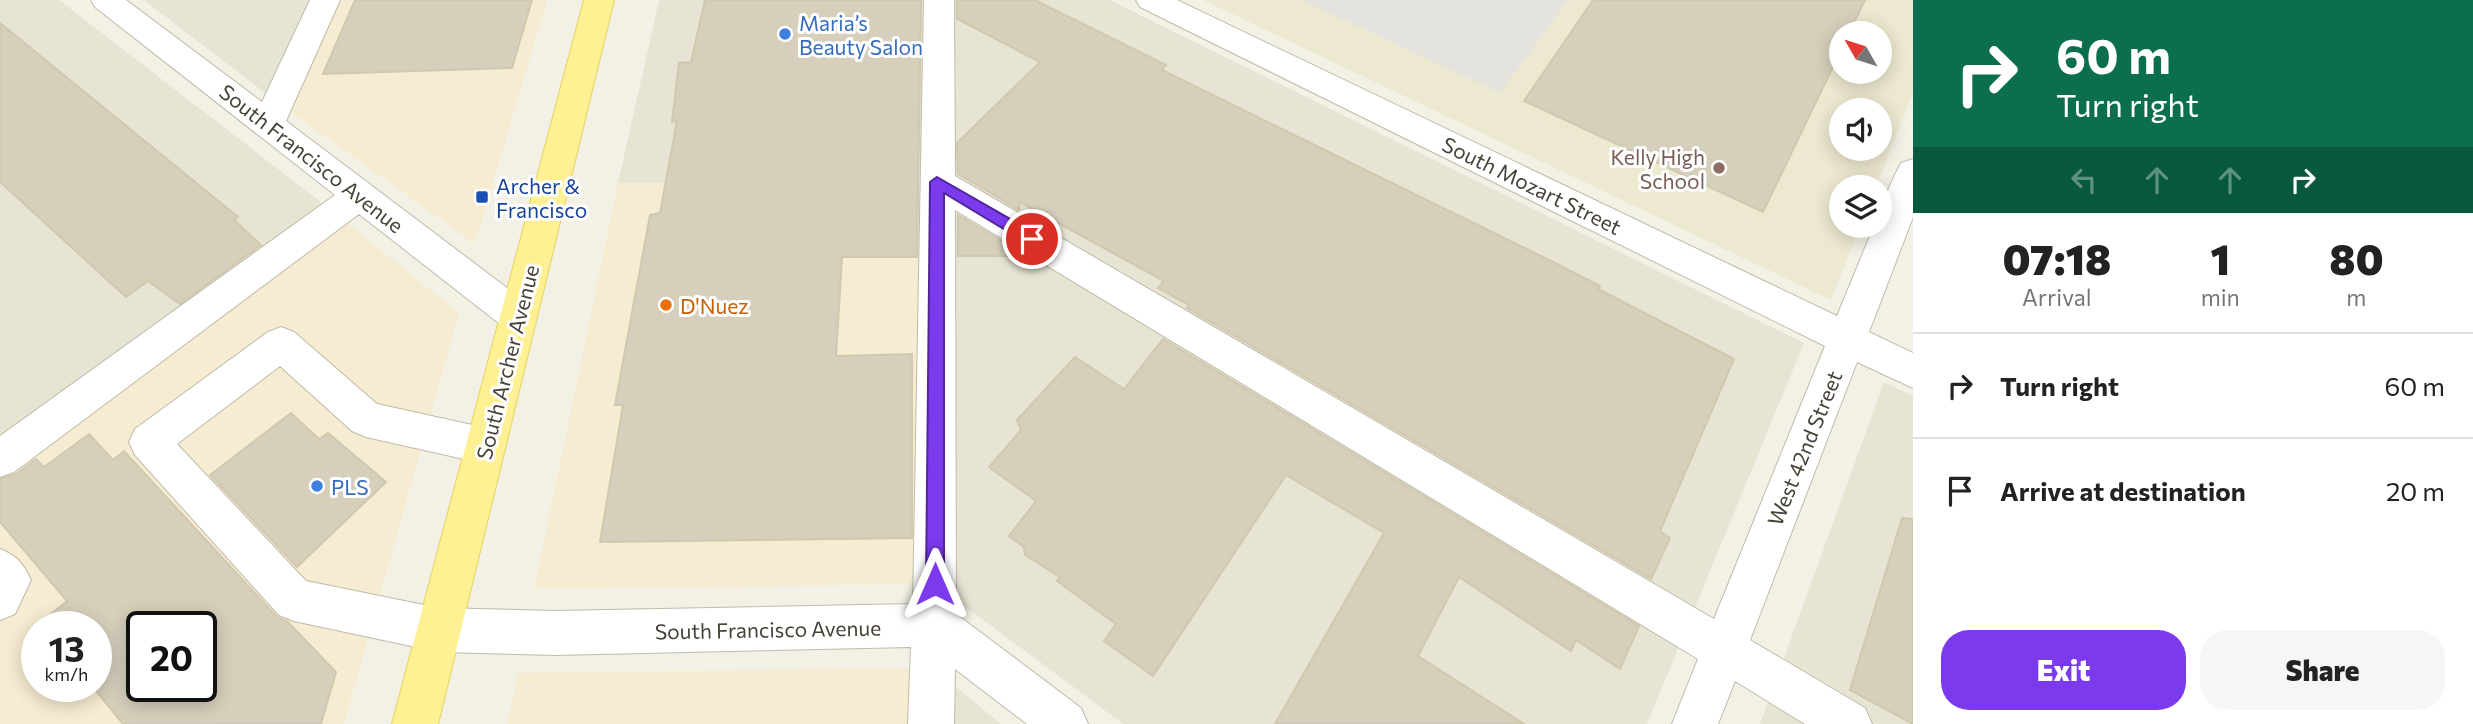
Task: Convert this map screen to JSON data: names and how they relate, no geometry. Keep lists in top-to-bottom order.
{
  "streets": {
    "main road": ["South Archer Avenue"],
    "street": ["South Francisco Avenue", "South Mozart Street", "West 42nd Street"]
  },
  "crossings": [
    ["South Francisco Avenue", "South Archer Avenue"],
    ["South Mozart Street", "West 42nd Street"]
  ],
  "places": {
    "other": [
      "Maria’s Beauty Salon",
      "Kelly High School",
      "D'Nuez",
      "PLS"
    ],
    "transit": ["Archer & Francisco"]
  },
  "north": "top left",
  "page": {
    "turn": ["60 m", "Turn right"],
    "eta": [
      "07:18",
      "Arrival",
      "1",
      "min",
      "80",
      "m"
    ],
    "list": [
      {
        "name": "Turn right",
        "value": "60 m"
      },
      {
        "name": "Arrive at destination",
        "value": "20 m"
      }
    ],
    "speed": "13 km/h",
    "limit": "20",
    "buttons": ["Exit", "Share"]
  }
}
